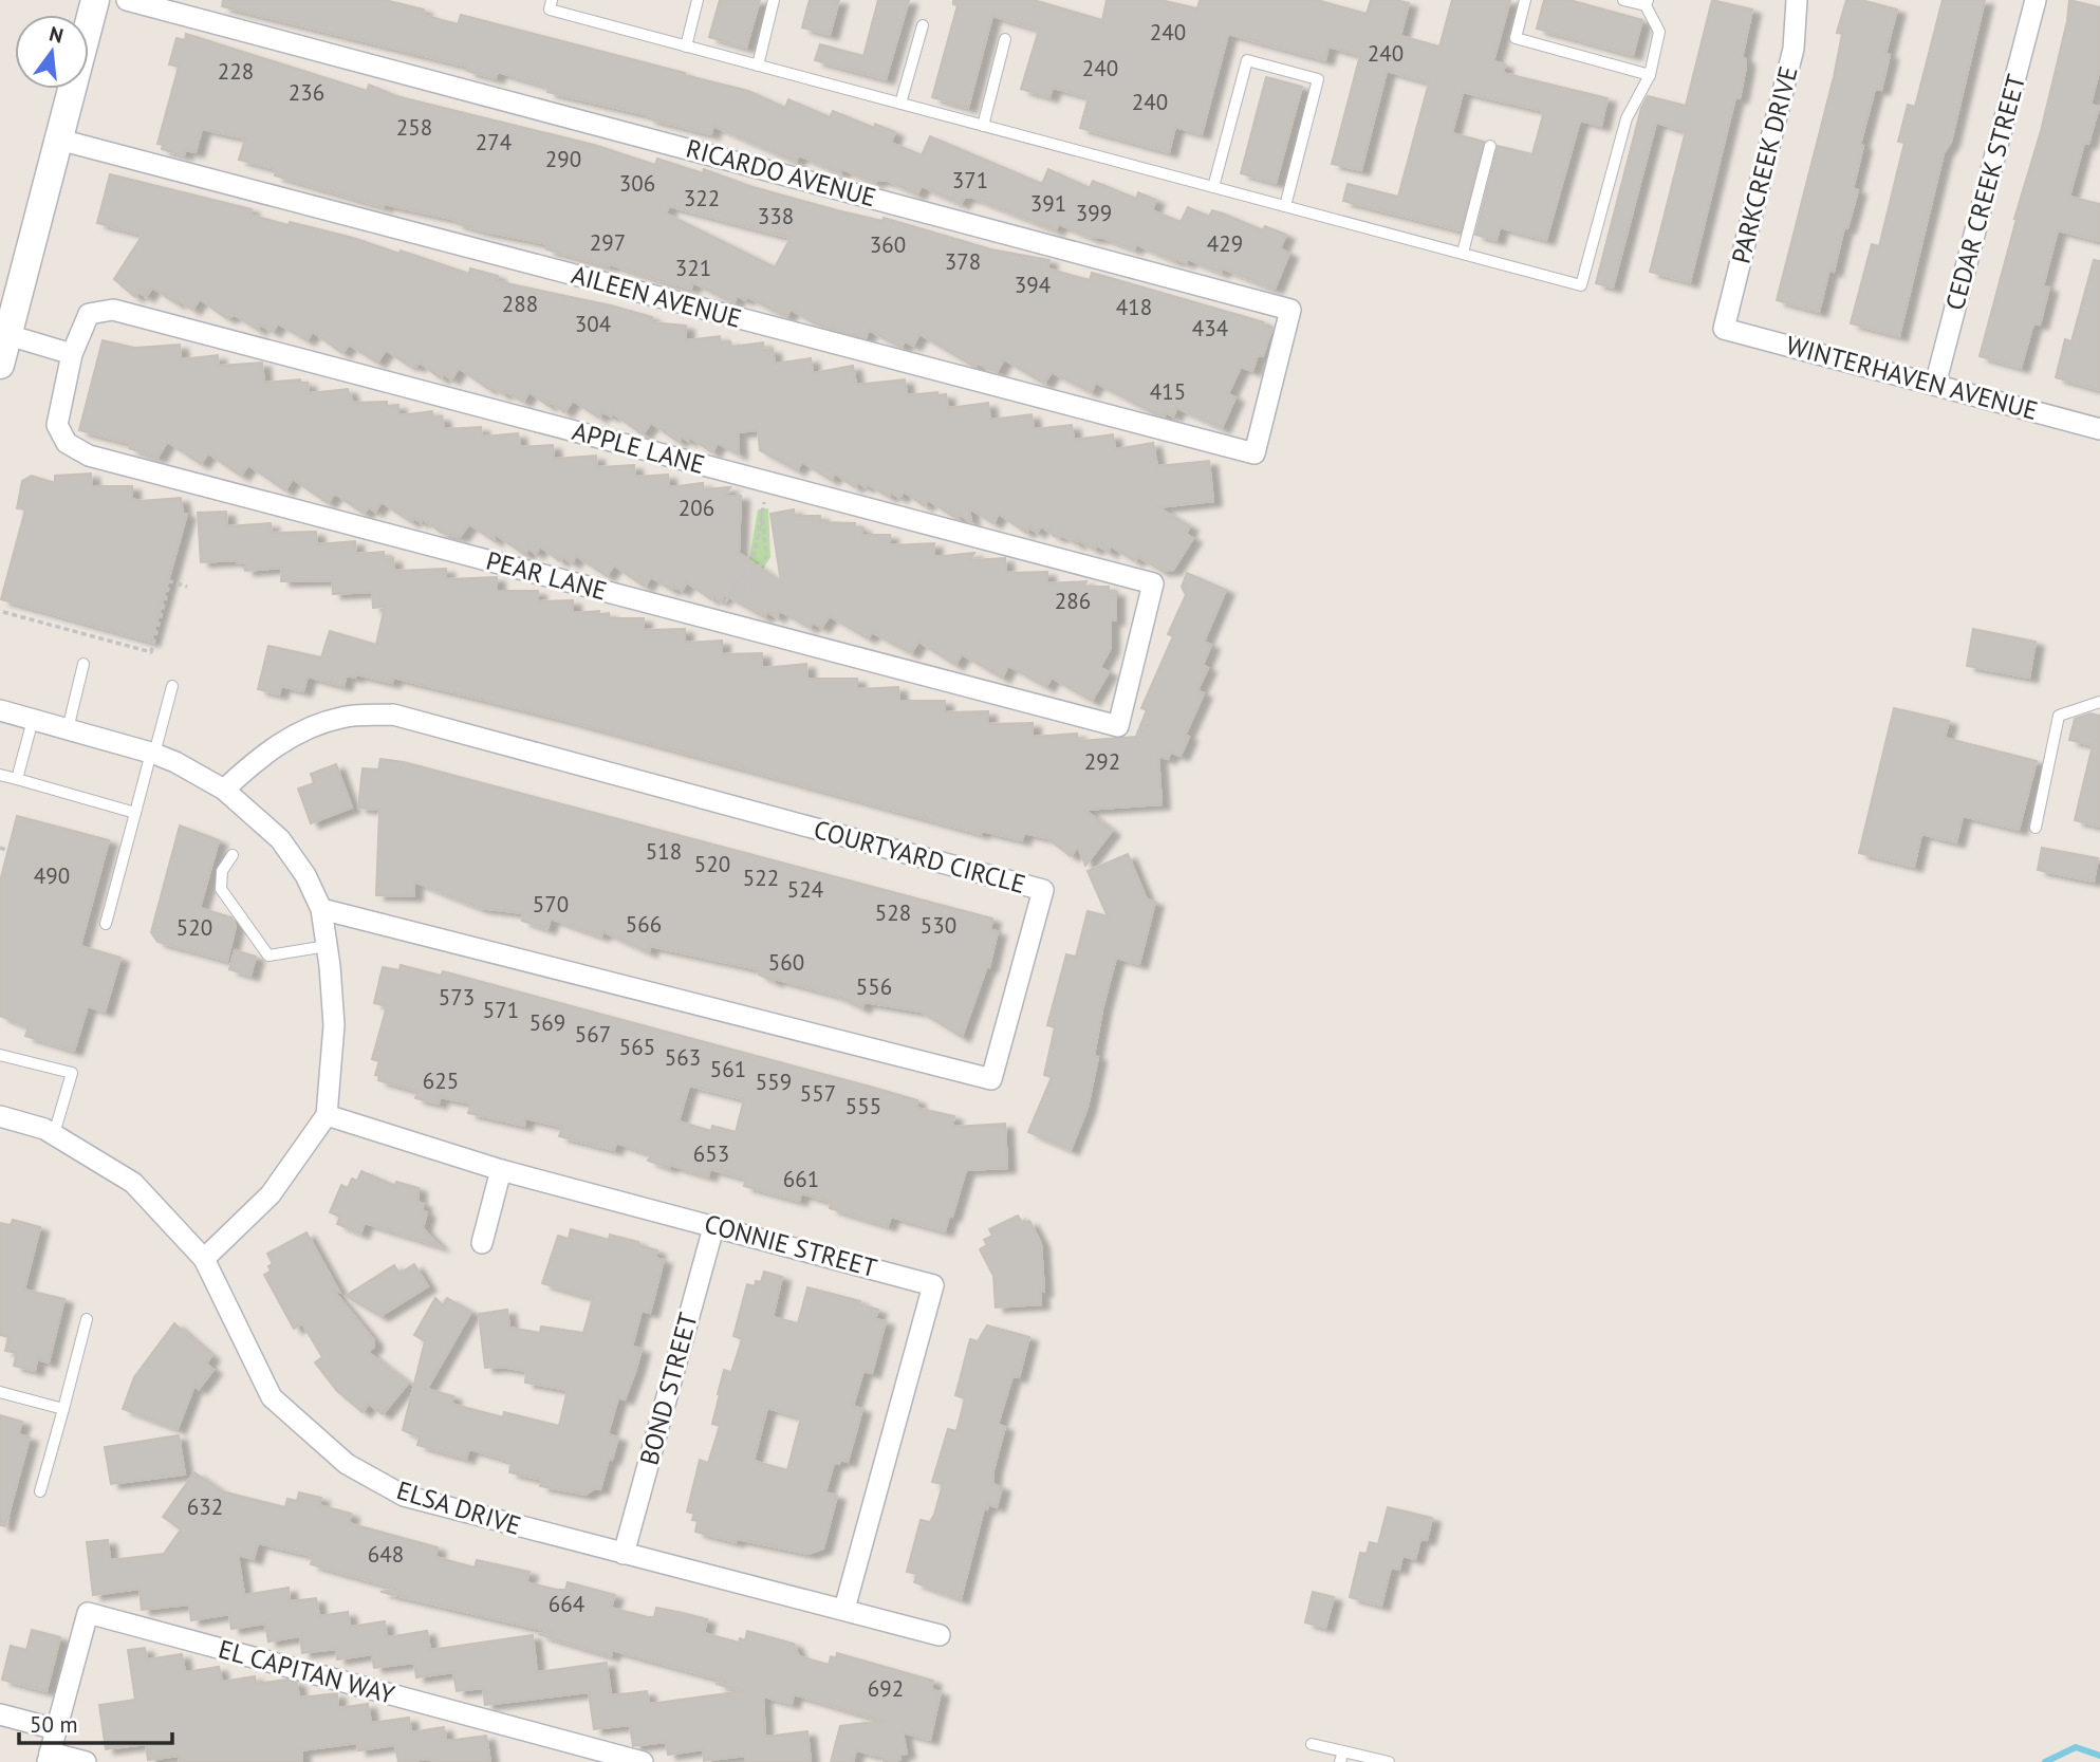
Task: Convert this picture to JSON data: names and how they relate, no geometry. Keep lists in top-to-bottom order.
{
  "streets": {
    "street": [
      "PARKCREEK DRIVE",
      "RICARDO AVENUE",
      "CEDAR CREEK STREET",
      "AILEEN AVENUE",
      "WINTERHAVEN AVENUE",
      "APPLE LANE",
      "PEAR LANE",
      "COURTYARD CIRCLE",
      "CONNIE STREET",
      "BOND STREET",
      "ELSA DRIVE",
      "EL CAPITAN WAY"
    ]
  },
  "crossings": [
    ["PARKCREEK DRIVE", "WINTERHAVEN AVENUE"],
    ["RICARDO AVENUE", "AILEEN AVENUE"],
    ["CEDAR CREEK STREET", "WINTERHAVEN AVENUE"],
    ["APPLE LANE", "PEAR LANE"],
    ["CONNIE STREET", "BOND STREET"],
    ["CONNIE STREET", "ELSA DRIVE"],
    ["BOND STREET", "ELSA DRIVE"]
  ],
  "house_numbers": [
    "240",
    "240",
    "240",
    "228",
    "236",
    "240",
    "258",
    "274",
    "290",
    "371",
    "306",
    "322",
    "391",
    "399",
    "338",
    "297",
    "429",
    "360",
    "378",
    "321",
    "394",
    "288",
    "418",
    "304",
    "434",
    "415",
    "206",
    "286",
    "292",
    "518",
    "520",
    "490",
    "522",
    "524",
    "570",
    "528",
    "566",
    "530",
    "520",
    "560",
    "556",
    "573",
    "571",
    "569",
    "567",
    "565",
    "563",
    "561",
    "625",
    "559",
    "557",
    "555",
    "653",
    "661",
    "632",
    "648",
    "664",
    "692"
  ],
  "scale_bar": "50 m",
  "north": "top"
}
